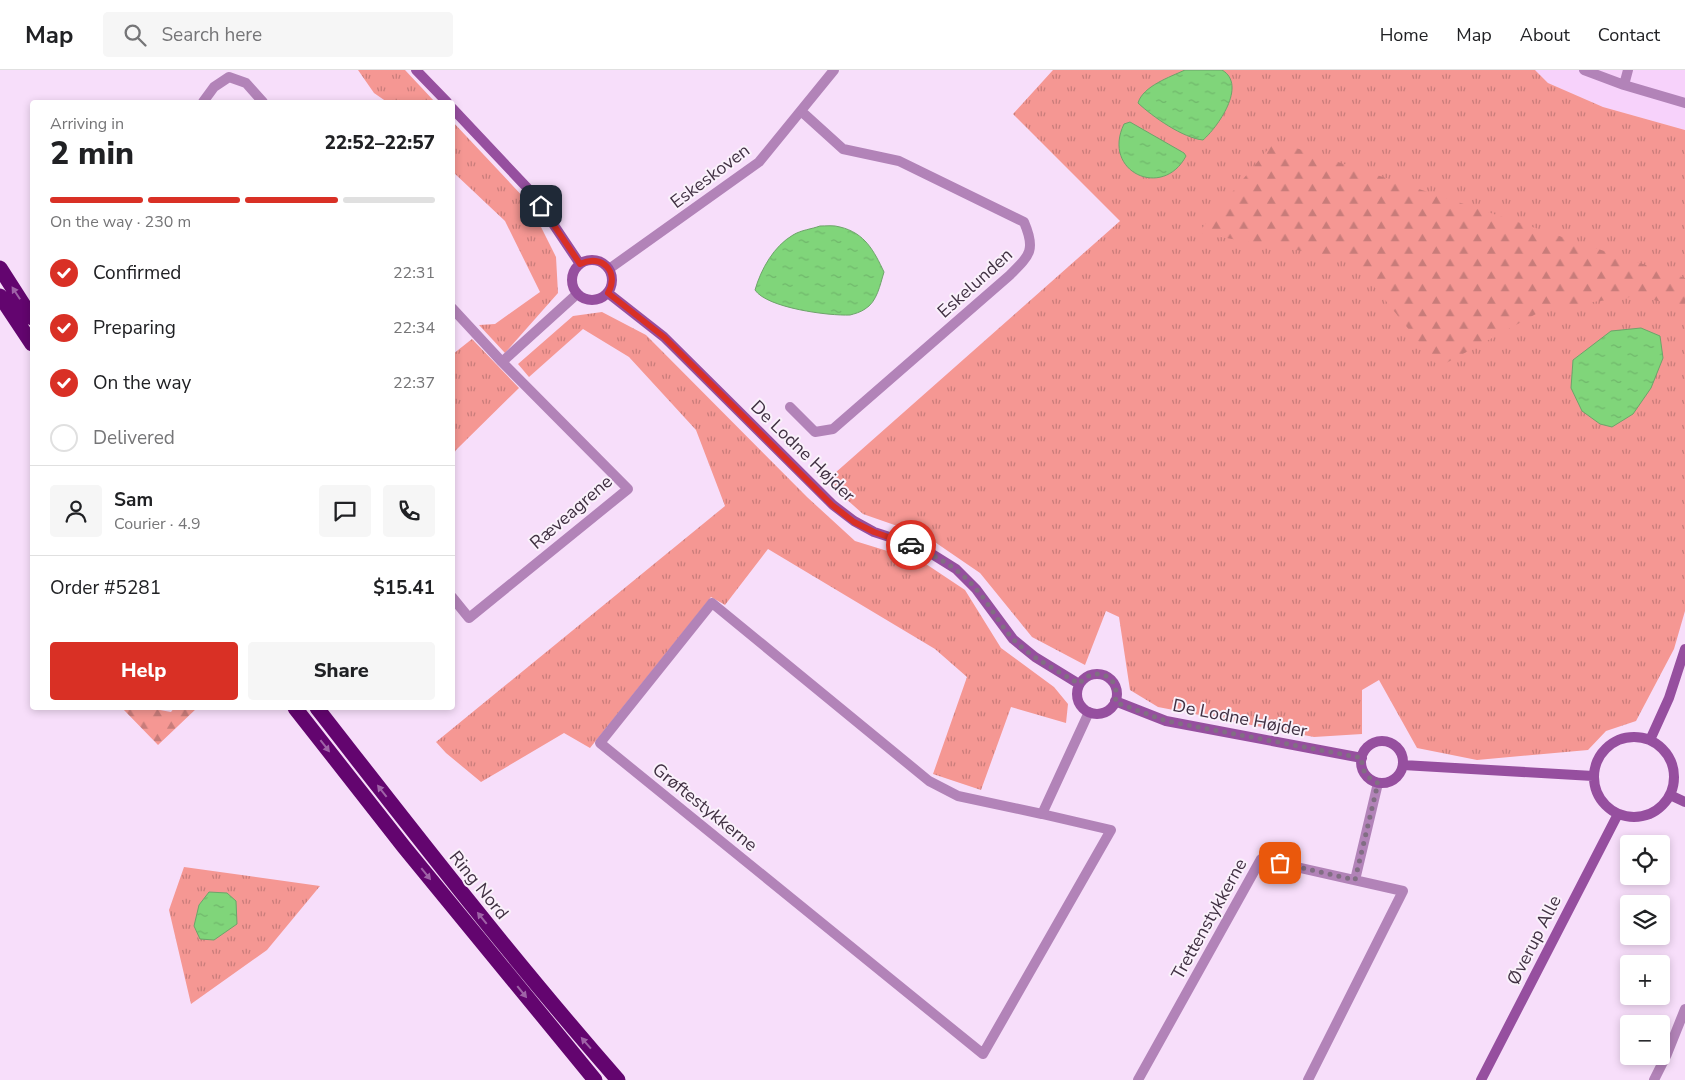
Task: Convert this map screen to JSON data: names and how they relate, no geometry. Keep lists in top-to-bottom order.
{
  "streets": {
    "highway": ["Ring Nord"],
    "street": [
      "Eskeskoven",
      "Eskelunden",
      "De Lodne Højder",
      "Ræveagrene",
      "Grøftestykkerne",
      "Trettenstykkerne",
      "Øverup Alle"
    ]
  },
  "crossings": [
    ["Eskeskoven", "Eskelunden"],
    ["Eskeskoven", "De Lodne Højder"]
  ],
  "page": {
    "header": "Map",
    "search": "Search here",
    "nav": [
      "Home",
      "Map",
      "About",
      "Contact"
    ],
    "heading": ["2 min", "Arriving in", "22:52–22:57"],
    "panel": [
      "Sam",
      "Courier · 4.9",
      "Order #5281",
      "$15.41"
    ],
    "bar": "On the way · 230 m",
    "list": [
      ["Confirmed", "22:31"],
      ["Preparing", "22:34"],
      ["On the way", "22:37"],
      "Delivered"
    ],
    "buttons": ["Help", "Share"],
    "map_buttons": ["+", "−"]
  }
}
